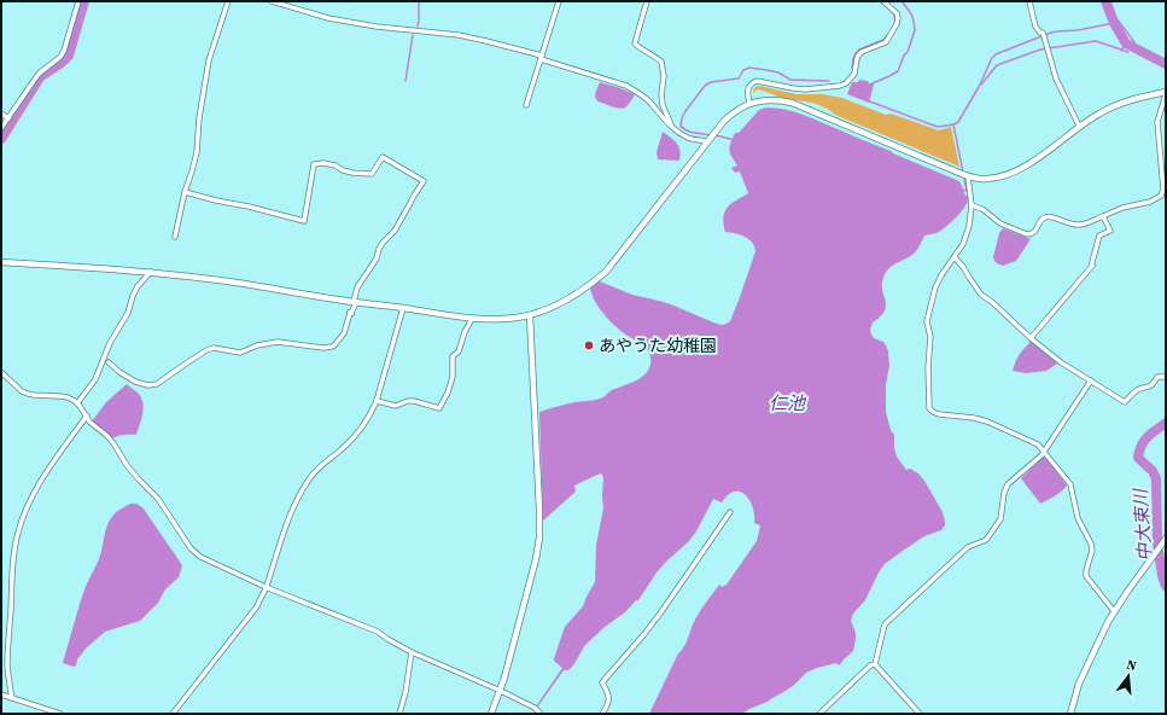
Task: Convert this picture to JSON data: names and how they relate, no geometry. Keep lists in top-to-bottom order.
{
  "water": ["仁池", "中大束川"],
  "places": ["あやうた幼稚園"],
  "north": "top"
}
